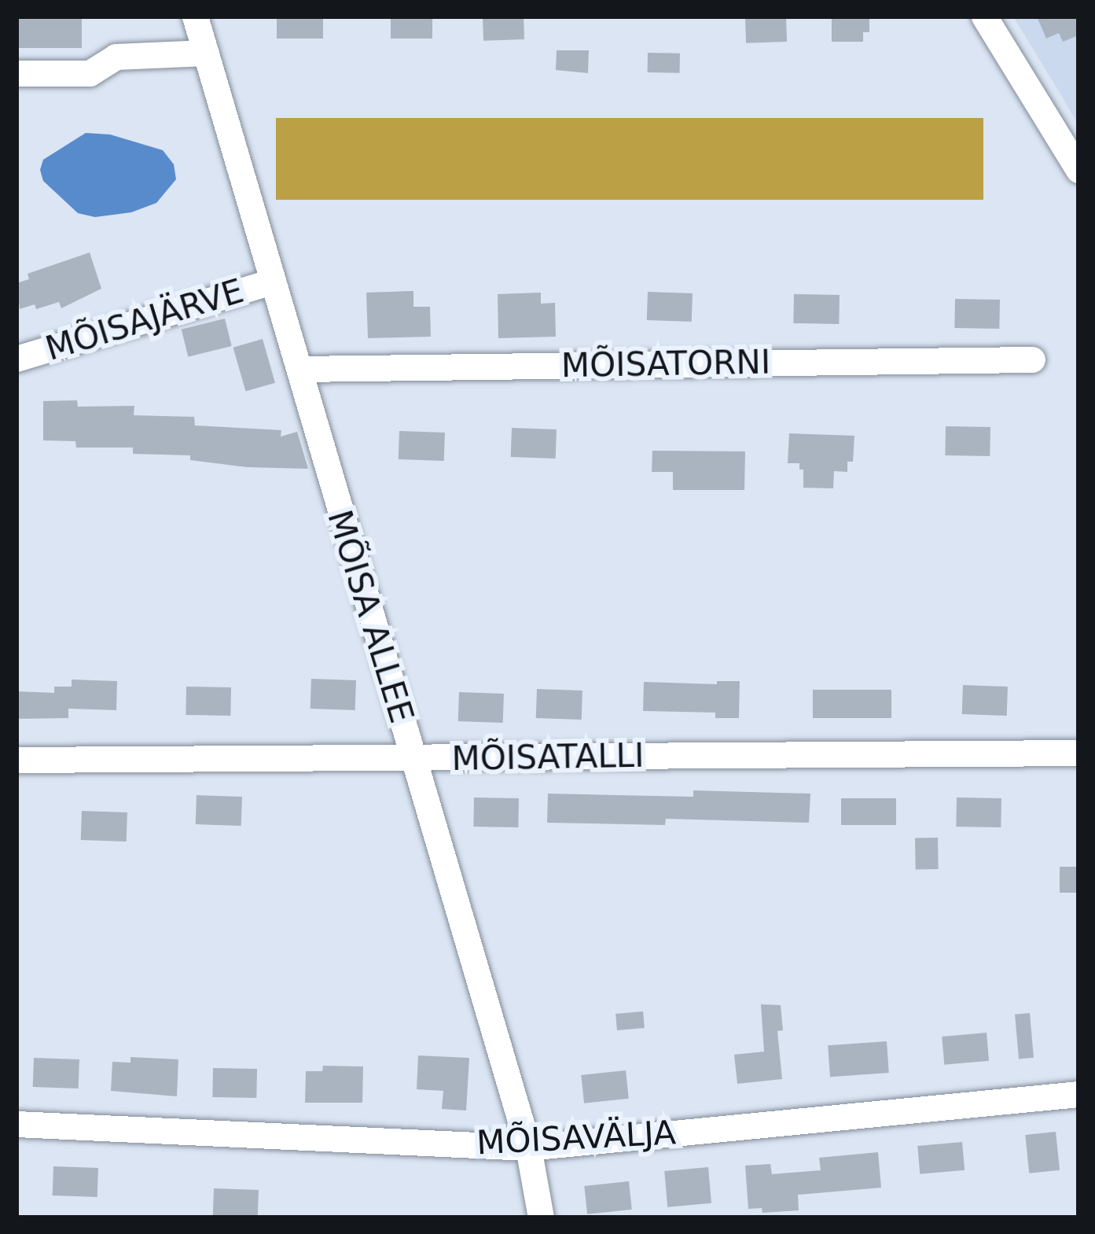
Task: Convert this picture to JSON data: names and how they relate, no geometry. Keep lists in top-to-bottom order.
{
  "streets": {
    "street": [
      "MÕISAJÄRVE",
      "MÕISATORNI",
      "MÕISA ALLEE",
      "MÕISATALLI",
      "MÕISAVÄLJA"
    ]
  },
  "crossings": [
    ["MÕISAJÄRVE", "MÕISA ALLEE"],
    ["MÕISATORNI", "MÕISA ALLEE"],
    ["MÕISA ALLEE", "MÕISATALLI"],
    ["MÕISA ALLEE", "MÕISAVÄLJA"]
  ]
}
